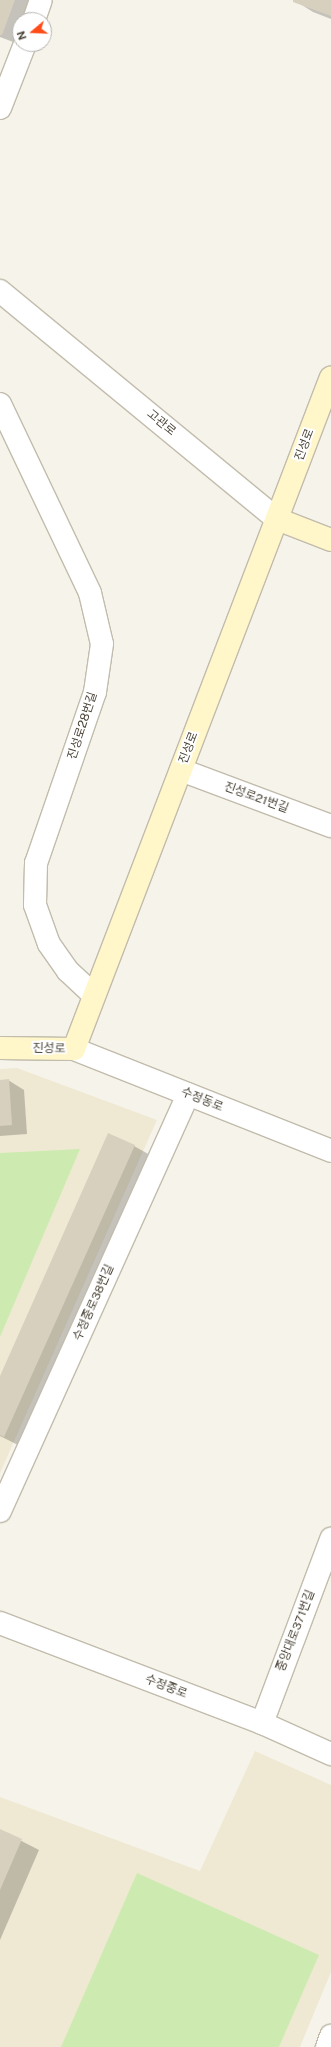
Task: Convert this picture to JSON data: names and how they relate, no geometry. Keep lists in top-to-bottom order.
{
  "streets": {
    "main road": ["고관로", "진성로"],
    "street": [
      "진성로28번길",
      "진성로21번길",
      "수정동로",
      "수정중로38번길",
      "중앙대로371번길",
      "수정중로"
    ]
  },
  "crossings": [
    ["고관로", "진성로"],
    ["진성로", "진성로28번길"],
    ["진성로", "진성로21번길"],
    ["진성로", "수정동로"],
    ["수정동로", "수정중로38번길"],
    ["중앙대로371번길", "수정중로"]
  ],
  "north": "left"
}
